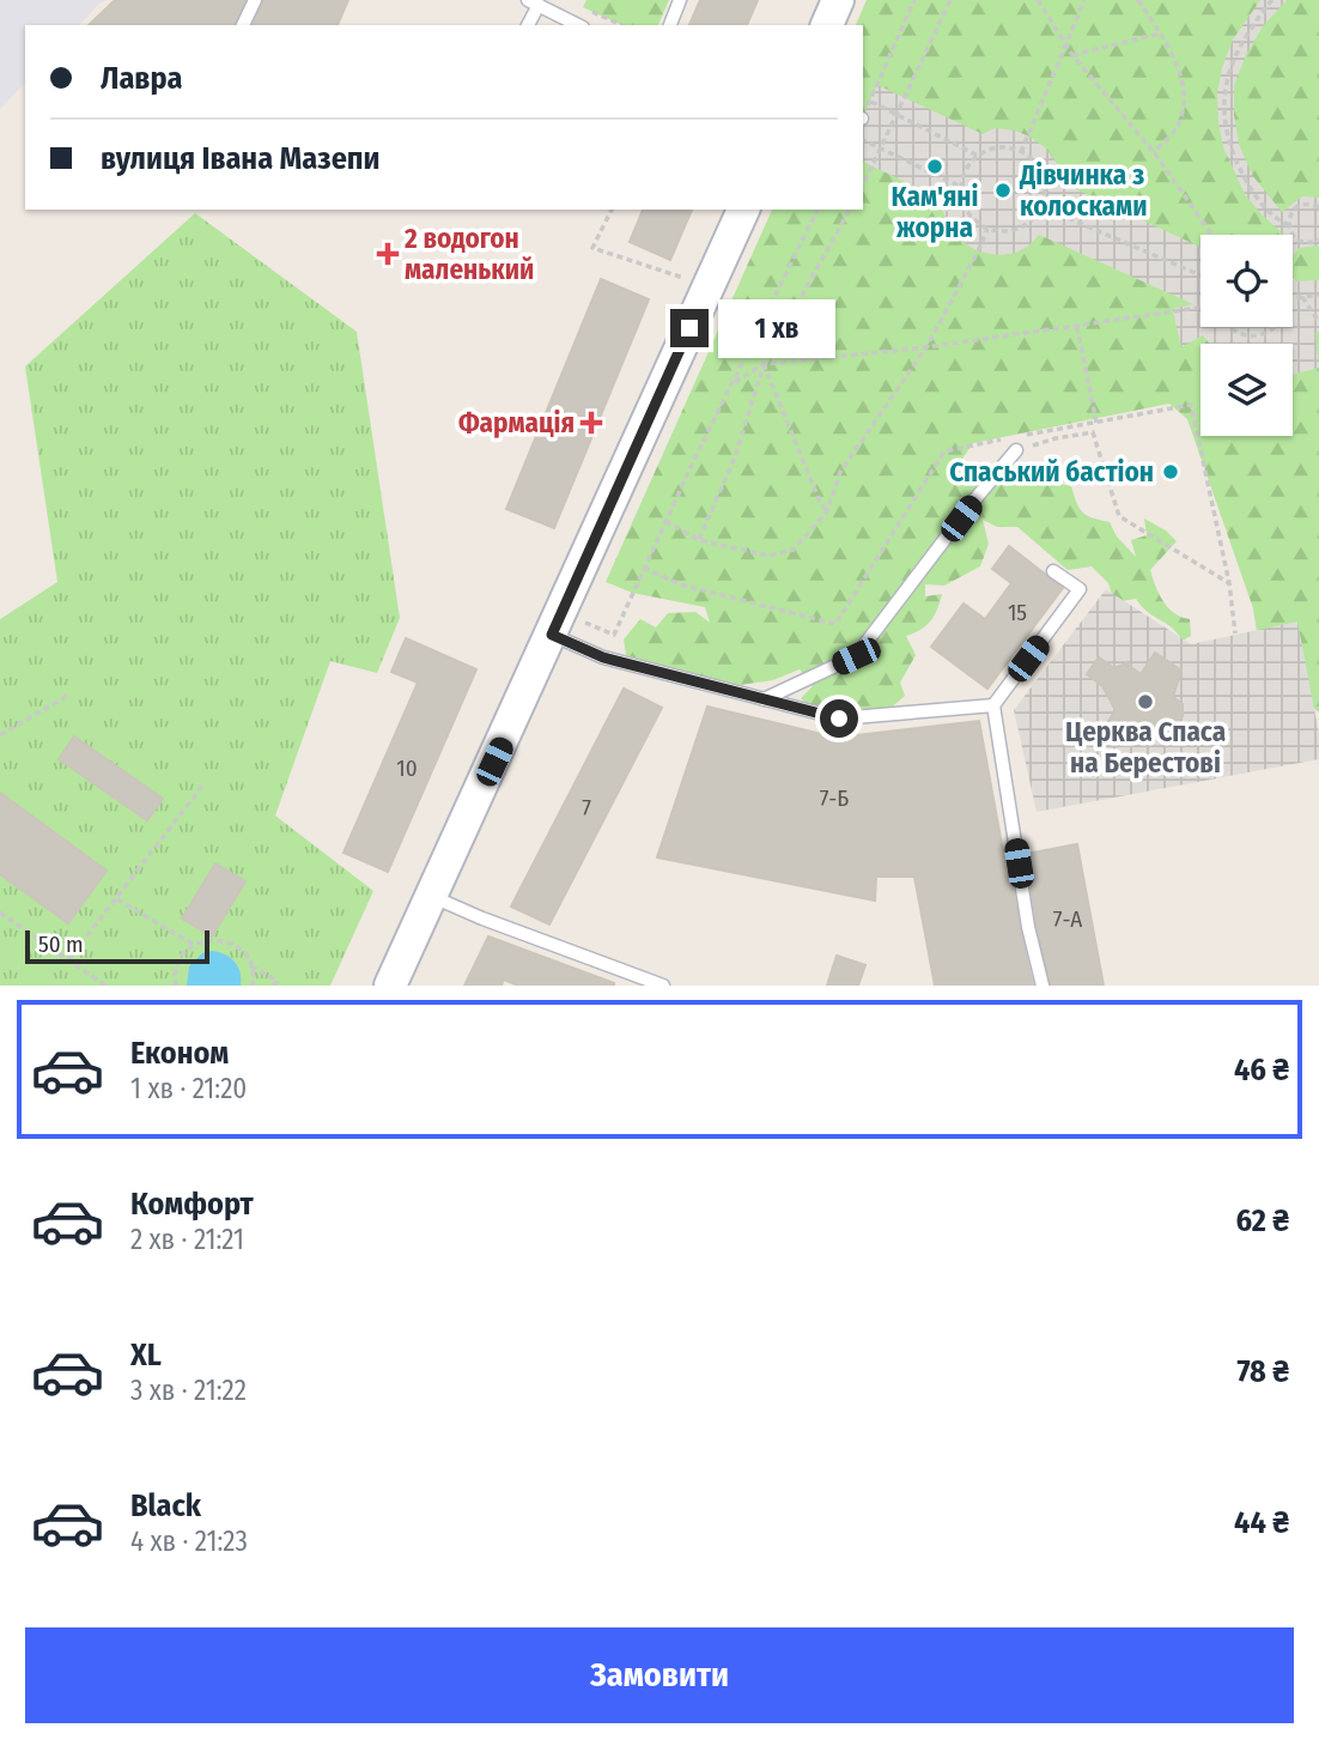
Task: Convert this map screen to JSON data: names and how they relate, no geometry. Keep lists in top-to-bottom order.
{
  "places": {
    "other": [
      "Кам'яні жорна",
      "Дівчинка з колосками",
      "Спаський бастіон",
      "Церква Спаса на Берестові"
    ],
    "health": ["2 водогон маленький", "Фармація"]
  },
  "house_numbers": [
    "15",
    "10",
    "7-Б",
    "7",
    "7-А"
  ],
  "scale_bar": "50 m",
  "page": {
    "banner": ["Лавра", "вулиця Івана Мазепи"],
    "bubble": "1 хв",
    "scale": "50 m",
    "list": [
      {
        "name": "Економ",
        "note": "1 хв · 21:20",
        "value": "46 ₴"
      },
      {
        "name": "Комфорт",
        "note": "2 хв · 21:21",
        "value": "62 ₴"
      },
      {
        "name": "XL",
        "note": "3 хв · 21:22",
        "value": "78 ₴"
      },
      {
        "name": "Black",
        "note": "4 хв · 21:23",
        "value": "44 ₴"
      }
    ],
    "buttons": "Замовити"
  }
}
